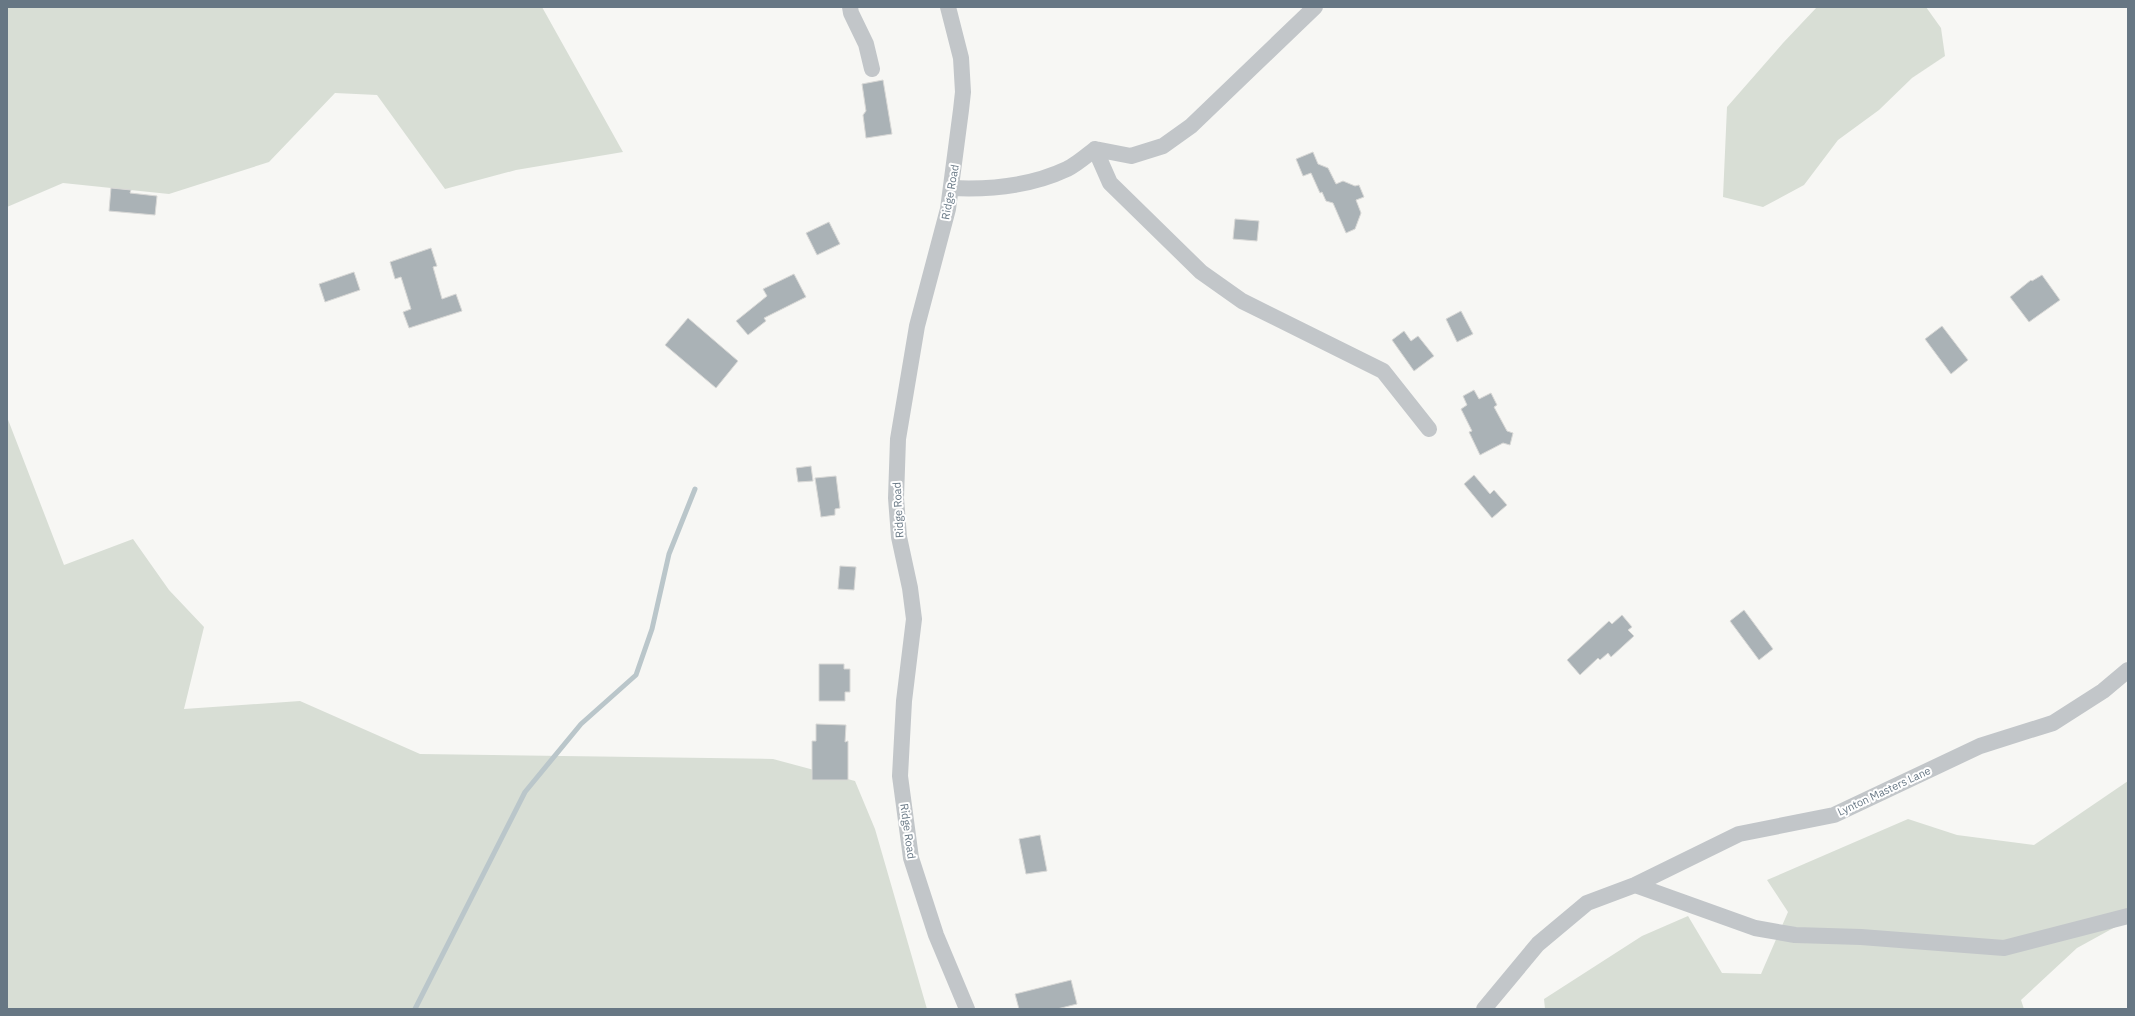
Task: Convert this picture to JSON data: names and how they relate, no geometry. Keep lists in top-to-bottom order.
{
  "streets": {
    "street": ["Ridge Road", "Lynton Masters Lane"]
  }
}
